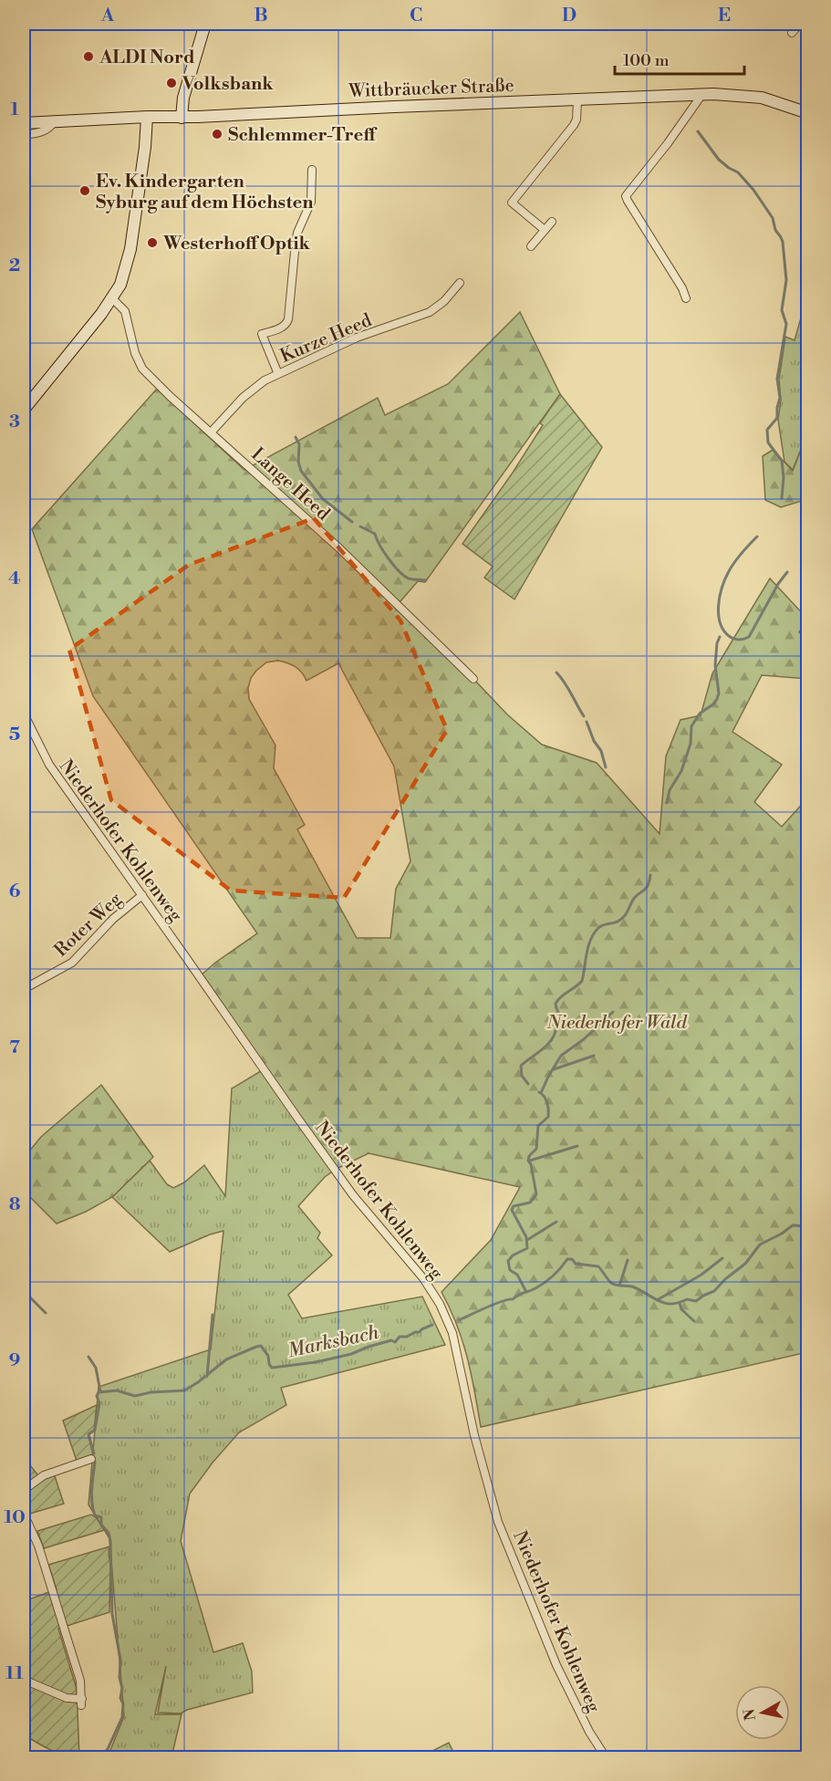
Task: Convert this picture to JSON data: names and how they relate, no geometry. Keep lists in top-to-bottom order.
{
  "streets": {
    "main road": ["Wittbräucker Straße"],
    "street": [
      "Kurze Heed",
      "Lange Heed",
      "Niederhofer Kohlenweg",
      "Roter Weg"
    ]
  },
  "crossings": [
    ["Kurze Heed", "Lange Heed"],
    ["Niederhofer Kohlenweg", "Roter Weg"]
  ],
  "water": ["Marksbach"],
  "parks": ["Niederhofer Wald"],
  "places": [
    "ALDI Nord",
    "Volksbank",
    "Schlemmer-Treff",
    "Ev. Kindergarten Syburg auf dem Höchsten",
    "Westerhoff Optik"
  ],
  "scale_bar": "100 m",
  "north": "left",
  "grid": {
    "columns": [
      "A",
      "B",
      "C",
      "D",
      "E"
    ],
    "rows": [
      "1",
      "2",
      "3",
      "4",
      "5",
      "6",
      "7",
      "8",
      "9",
      "10",
      "11"
    ]
  }
}
